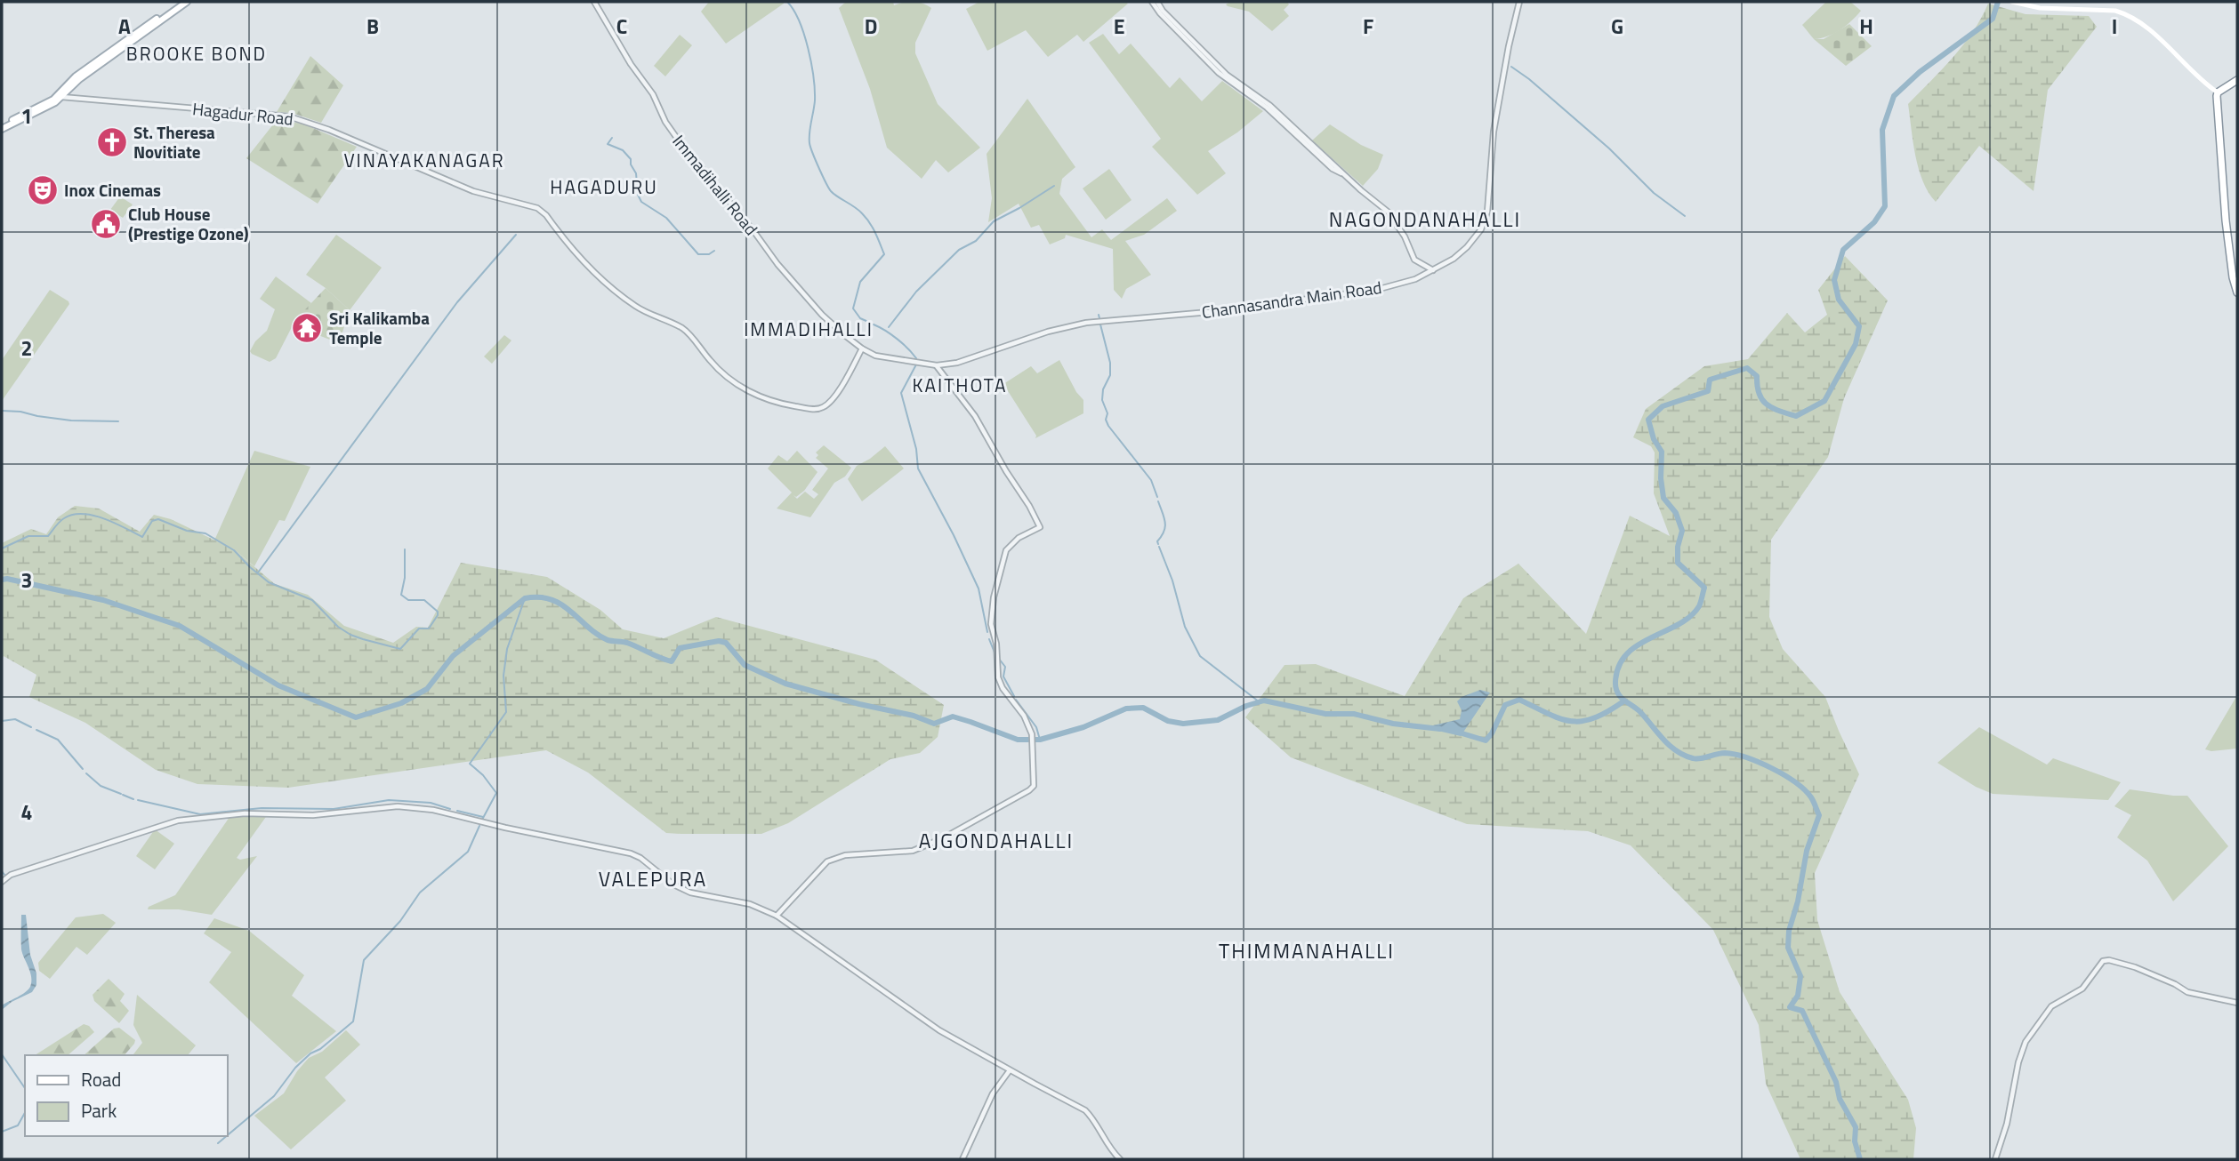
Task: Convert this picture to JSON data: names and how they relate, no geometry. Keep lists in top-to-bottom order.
{
  "streets": {
    "street": ["Hagadur Road", "Immadihalli Road", "Channasandra Main Road"]
  },
  "crossings": [
    ["Hagadur Road", "Immadihalli Road"],
    ["Hagadur Road", "Channasandra Main Road"],
    ["Immadihalli Road", "Channasandra Main Road"]
  ],
  "districts": [
    "BROOKE BOND",
    "VINAYAKANAGAR",
    "HAGADURU",
    "NAGONDANAHALLI",
    "IMMADIHALLI",
    "KAITHOTA",
    "AJGONDAHALLI",
    "VALEPURA",
    "THIMMANAHALLI"
  ],
  "places": {
    "church": ["St. Theresa Novitiate"],
    "theatre": ["Inox Cinemas"],
    "public building": ["Club House (Prestige Ozone)"],
    "temple": ["Sri Kalikamba Temple"]
  },
  "legend": ["Road", "Park"],
  "grid": {
    "columns": [
      "A",
      "B",
      "C",
      "D",
      "E",
      "F",
      "G",
      "H",
      "I"
    ],
    "rows": [
      "1",
      "2",
      "3",
      "4"
    ]
  }
}
